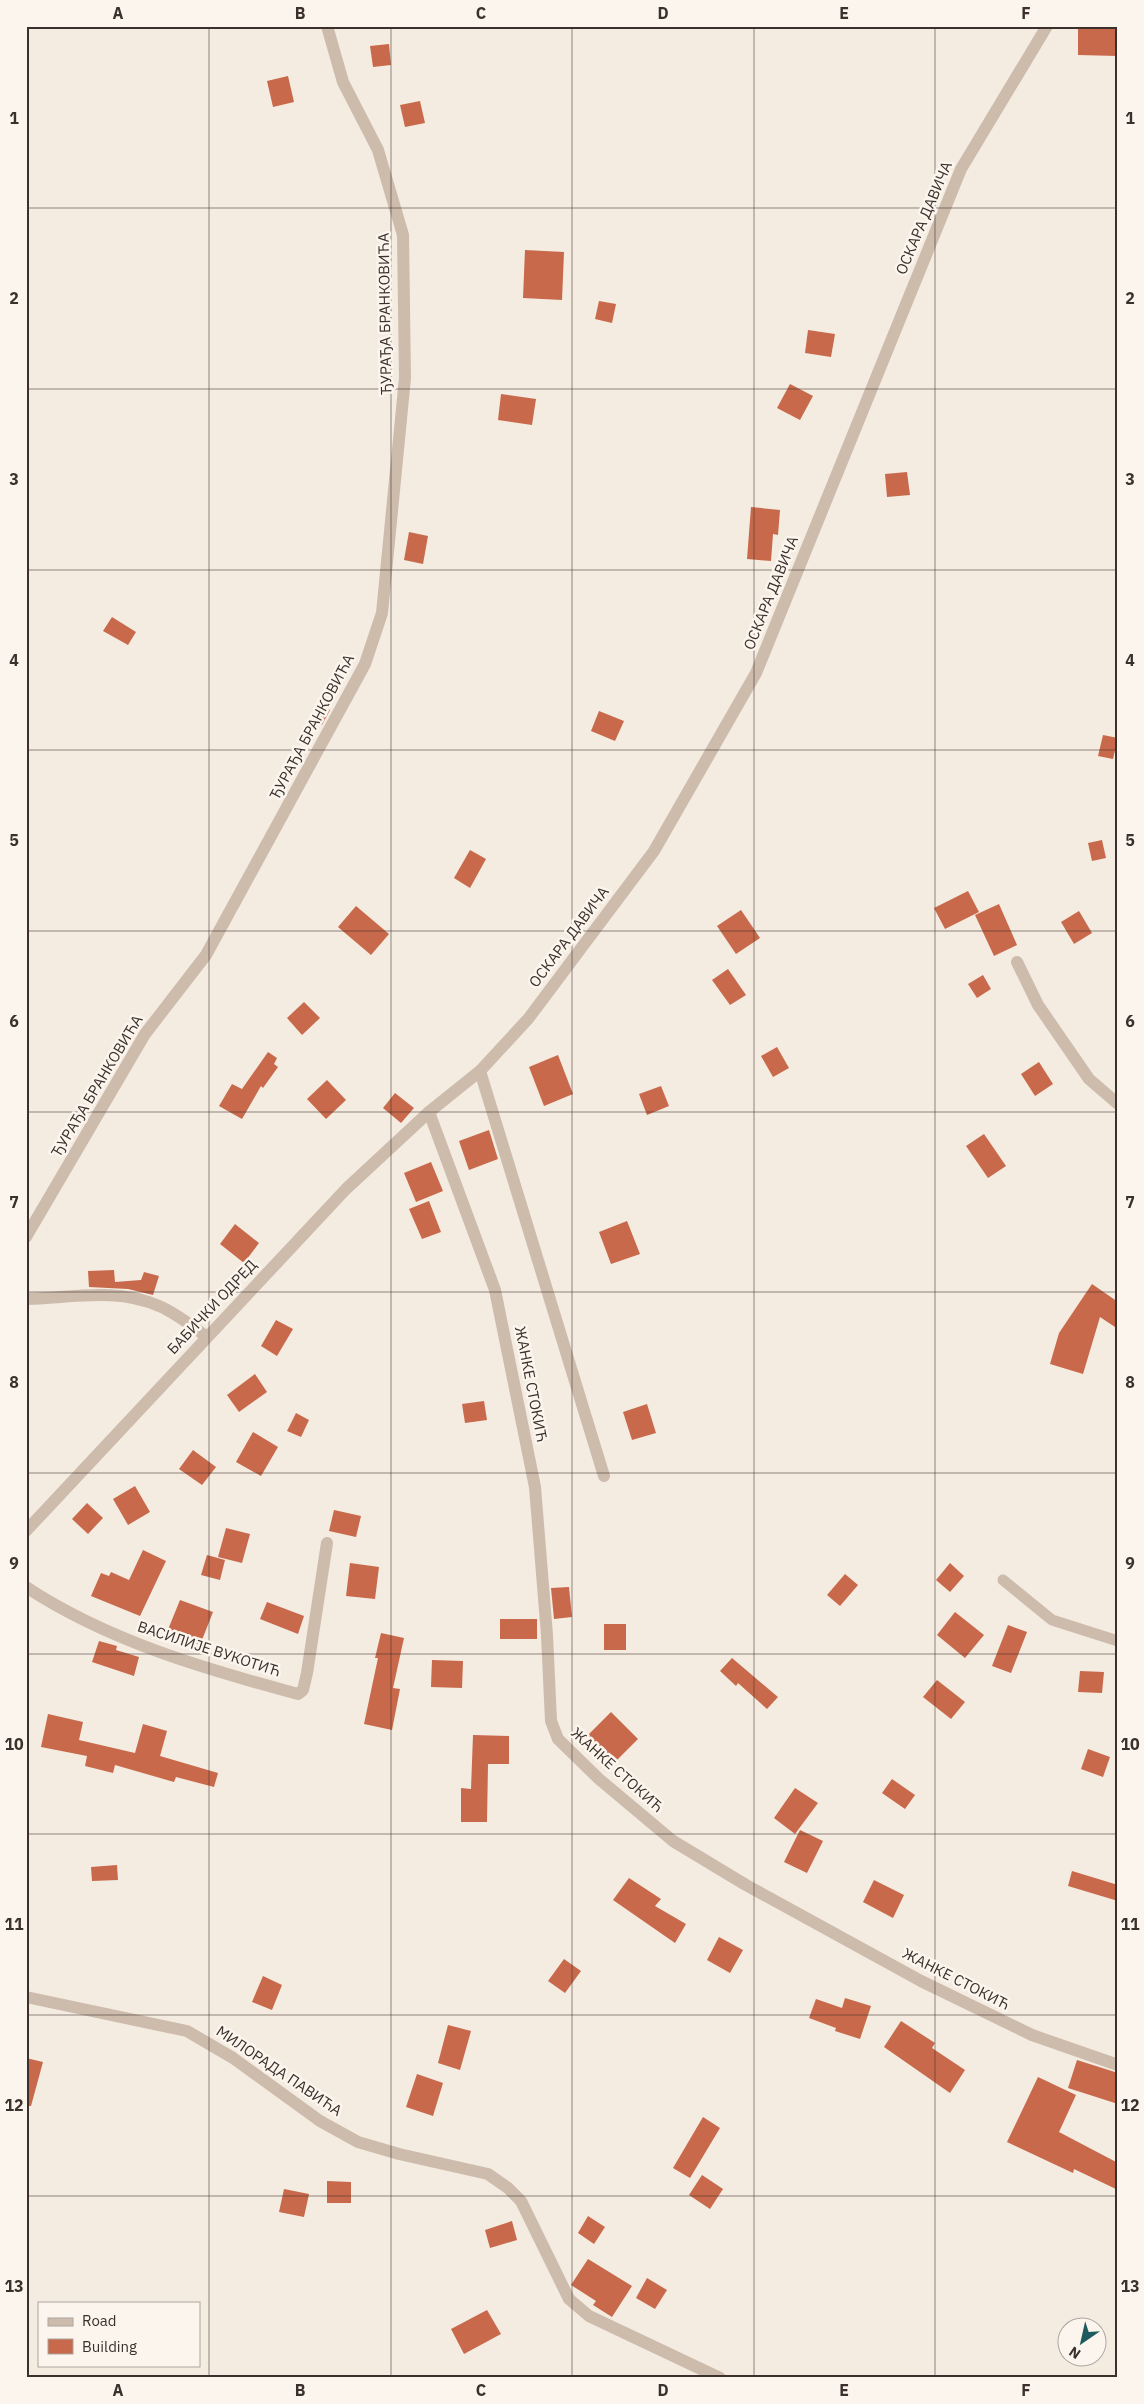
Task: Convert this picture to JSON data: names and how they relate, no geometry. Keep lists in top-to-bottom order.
{
  "streets": {
    "street": [
      "ОСКАРА ДАВИЧА",
      "ЂУРАЂА БРАНКОВИЋА",
      "БАБИЧКИ ОДРЕД",
      "ЖАНКЕ СТОКИЋ",
      "ВАСИЛИЈЕ ВУКОТИЋ",
      "МИЛОРАДА ПАВИЋА"
    ]
  },
  "crossings": [
    ["ОСКАРА ДАВИЧА", "БАБИЧКИ ОДРЕД"],
    ["ОСКАРА ДАВИЧА", "ЖАНКЕ СТОКИЋ"],
    ["БАБИЧКИ ОДРЕД", "ЖАНКЕ СТОКИЋ"]
  ],
  "legend": ["Road", "Building"],
  "north": "bottom left",
  "grid": {
    "columns": [
      "A",
      "B",
      "C",
      "D",
      "E",
      "F"
    ],
    "rows": [
      "1",
      "2",
      "3",
      "4",
      "5",
      "6",
      "7",
      "8",
      "9",
      "10",
      "11",
      "12",
      "13"
    ]
  }
}
